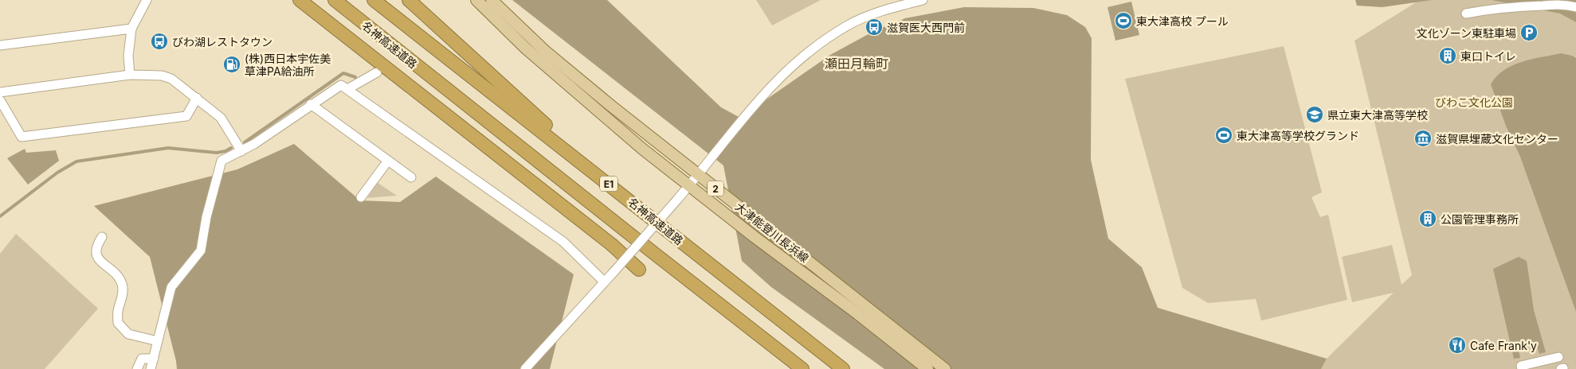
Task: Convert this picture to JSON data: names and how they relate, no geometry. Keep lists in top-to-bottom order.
{
  "streets": {
    "highway": ["名神高速道路", "E1"],
    "main road": ["2", "大津能登川長浜線"]
  },
  "districts": ["瀬田月輪町"],
  "parks": ["びわこ文化公園"],
  "places": {
    "sports": ["東大津高校 プール", "東大津高等学校グランド"],
    "bus stop": ["滋賀医大西門前", "びわ湖レストタウン"],
    "parking": ["文化ゾーン東駐車場"],
    "building": ["東口トイレ", "公園管理事務所"],
    "fuel station": ["(株)西日本宇佐美 草津PA給油所"],
    "school or university": ["県立東大津高等学校"],
    "museum": ["滋賀県埋蔵文化センター"],
    "restaurant": ["Cafe Frank'y"]
  }
}
